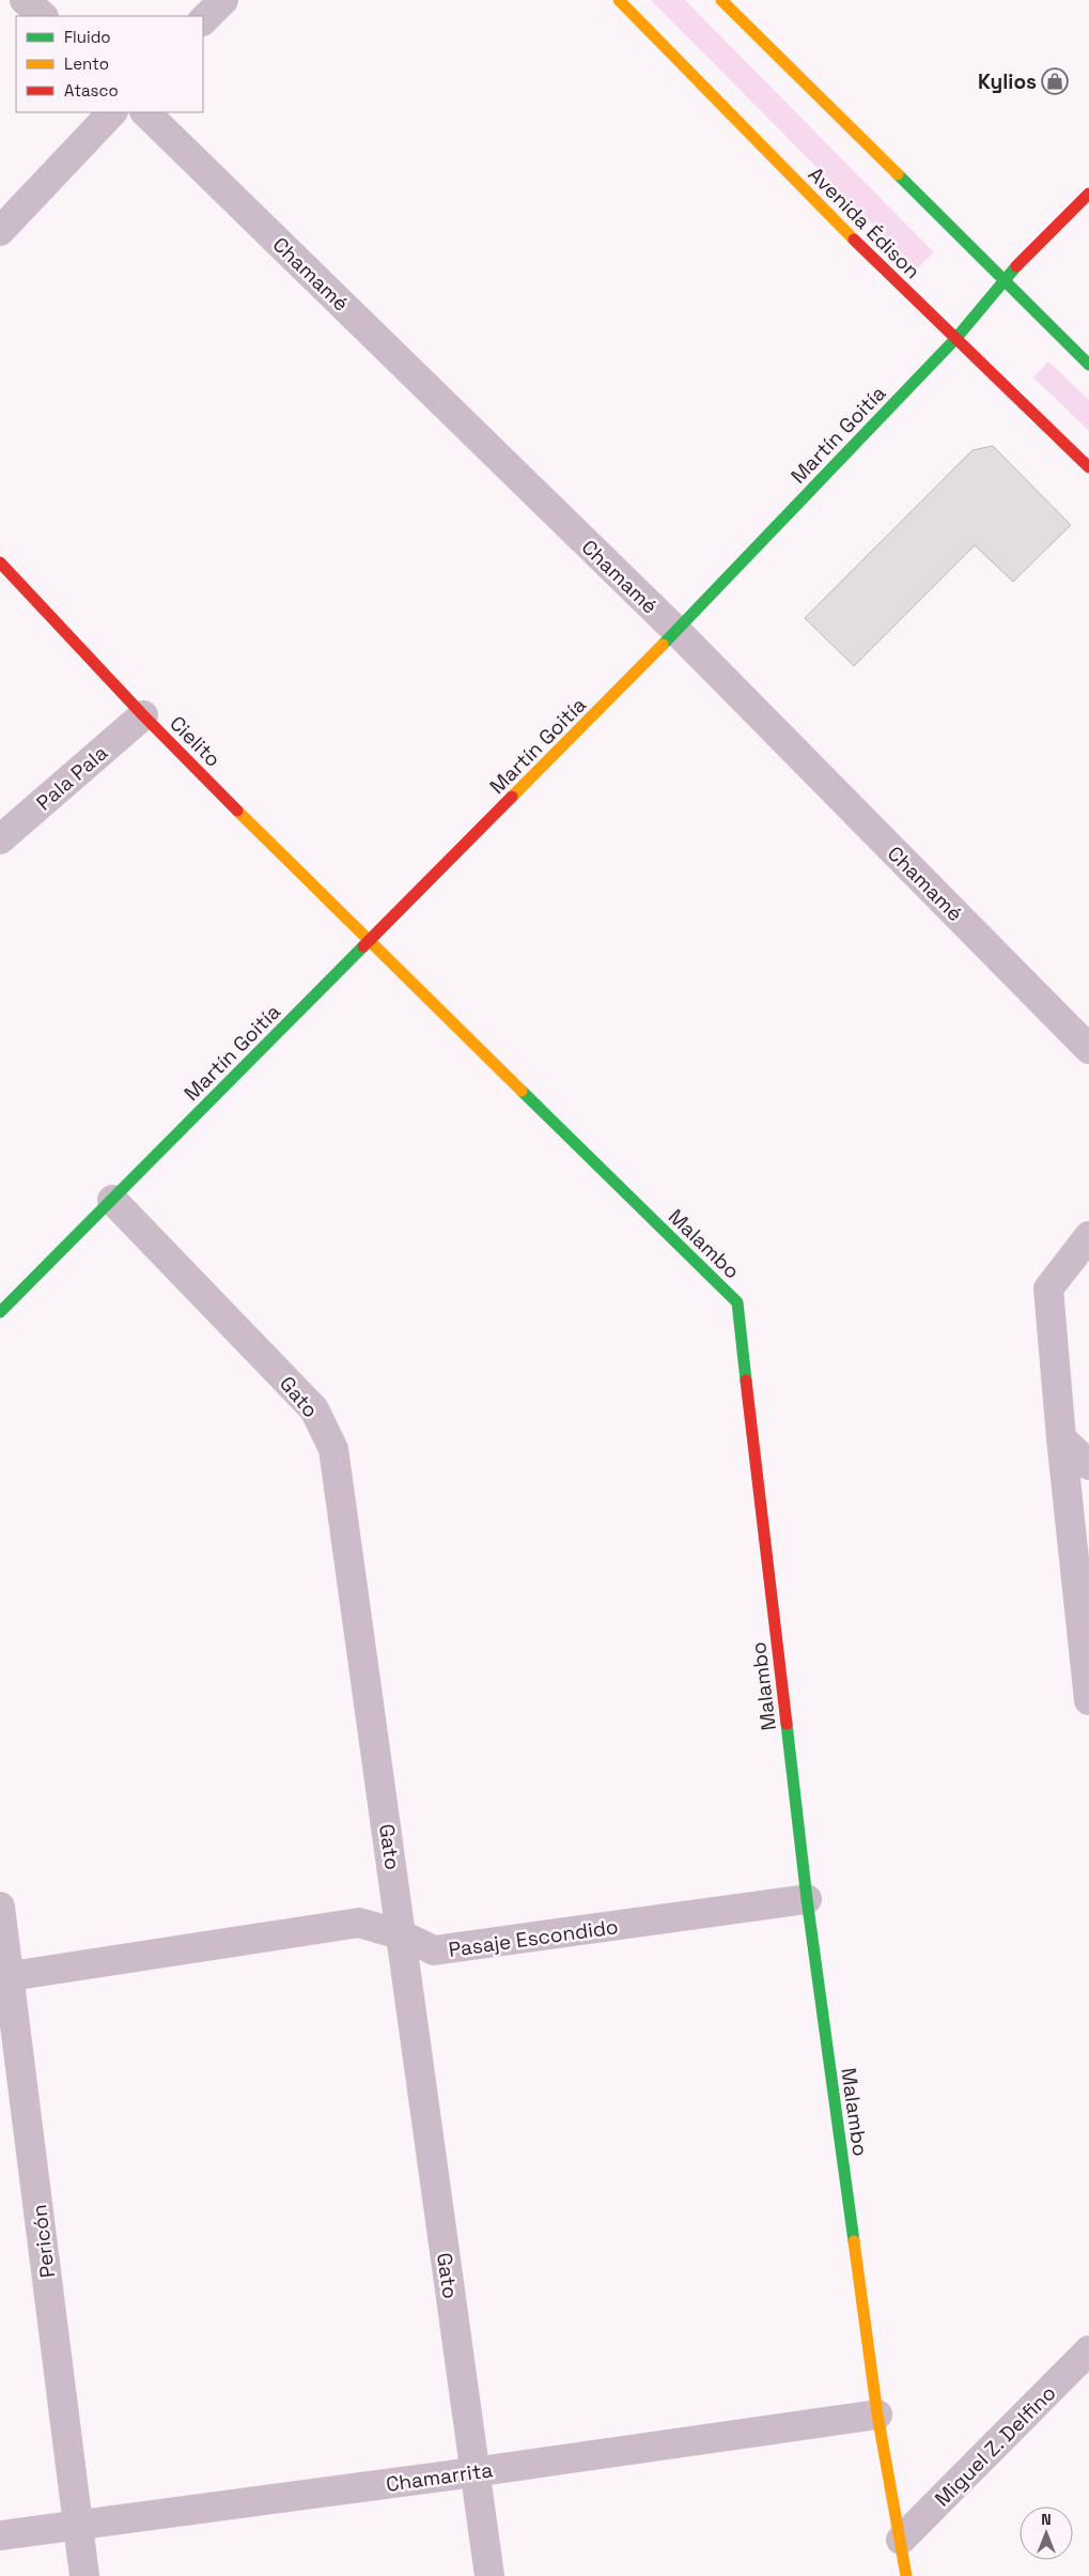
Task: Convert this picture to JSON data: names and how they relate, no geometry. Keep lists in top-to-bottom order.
{
  "streets": {
    "street": [
      "Avenida Édison",
      "Chamamé",
      "Martín Goitía",
      "Cielito",
      "Pala Pala",
      "Malambo",
      "Gato",
      "Pasaje Escondido",
      "Pericón",
      "Miguel Z. Delfino",
      "Chamarrita"
    ]
  },
  "crossings": [
    ["Avenida Édison", "Martín Goitía"],
    ["Chamamé", "Martín Goitía"],
    ["Martín Goitía", "Cielito"],
    ["Martín Goitía", "Malambo"],
    ["Martín Goitía", "Gato"],
    ["Cielito", "Pala Pala"],
    ["Cielito", "Malambo"],
    ["Malambo", "Pasaje Escondido"],
    ["Malambo", "Miguel Z. Delfino"],
    ["Malambo", "Chamarrita"],
    ["Gato", "Pasaje Escondido"],
    ["Gato", "Chamarrita"],
    ["Pasaje Escondido", "Pericón"],
    ["Pericón", "Chamarrita"]
  ],
  "places": {
    "shop": ["Kylios"]
  },
  "legend": ["Fluido", "Lento", "Atasco"],
  "north": "top"
}
